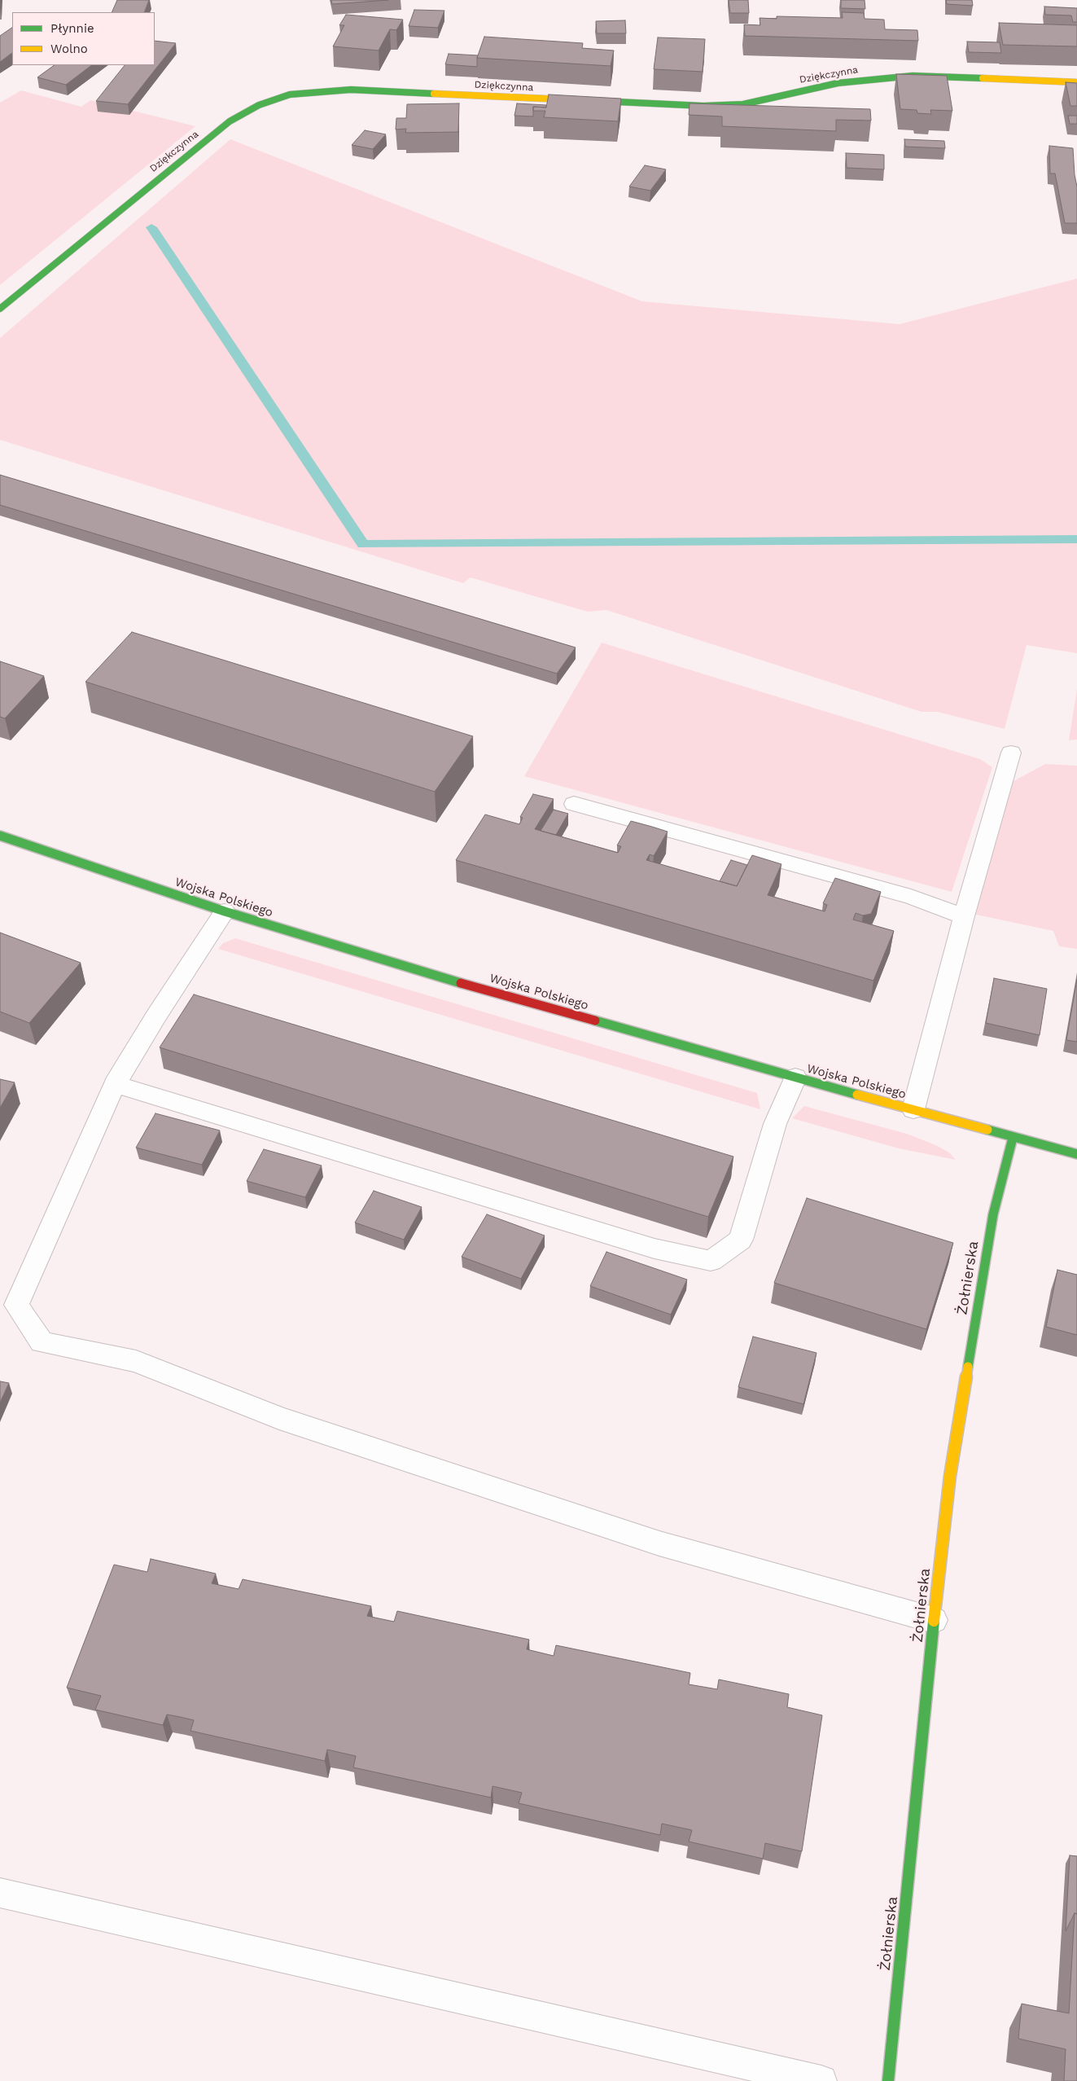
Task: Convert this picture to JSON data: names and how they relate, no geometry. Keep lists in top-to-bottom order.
{
  "streets": {
    "street": ["Dziękczynna", "Wojska Polskiego", "Żołnierska"]
  },
  "crossings": [
    ["Wojska Polskiego", "Żołnierska"]
  ],
  "legend": ["Płynnie", "Wolno"]
}
